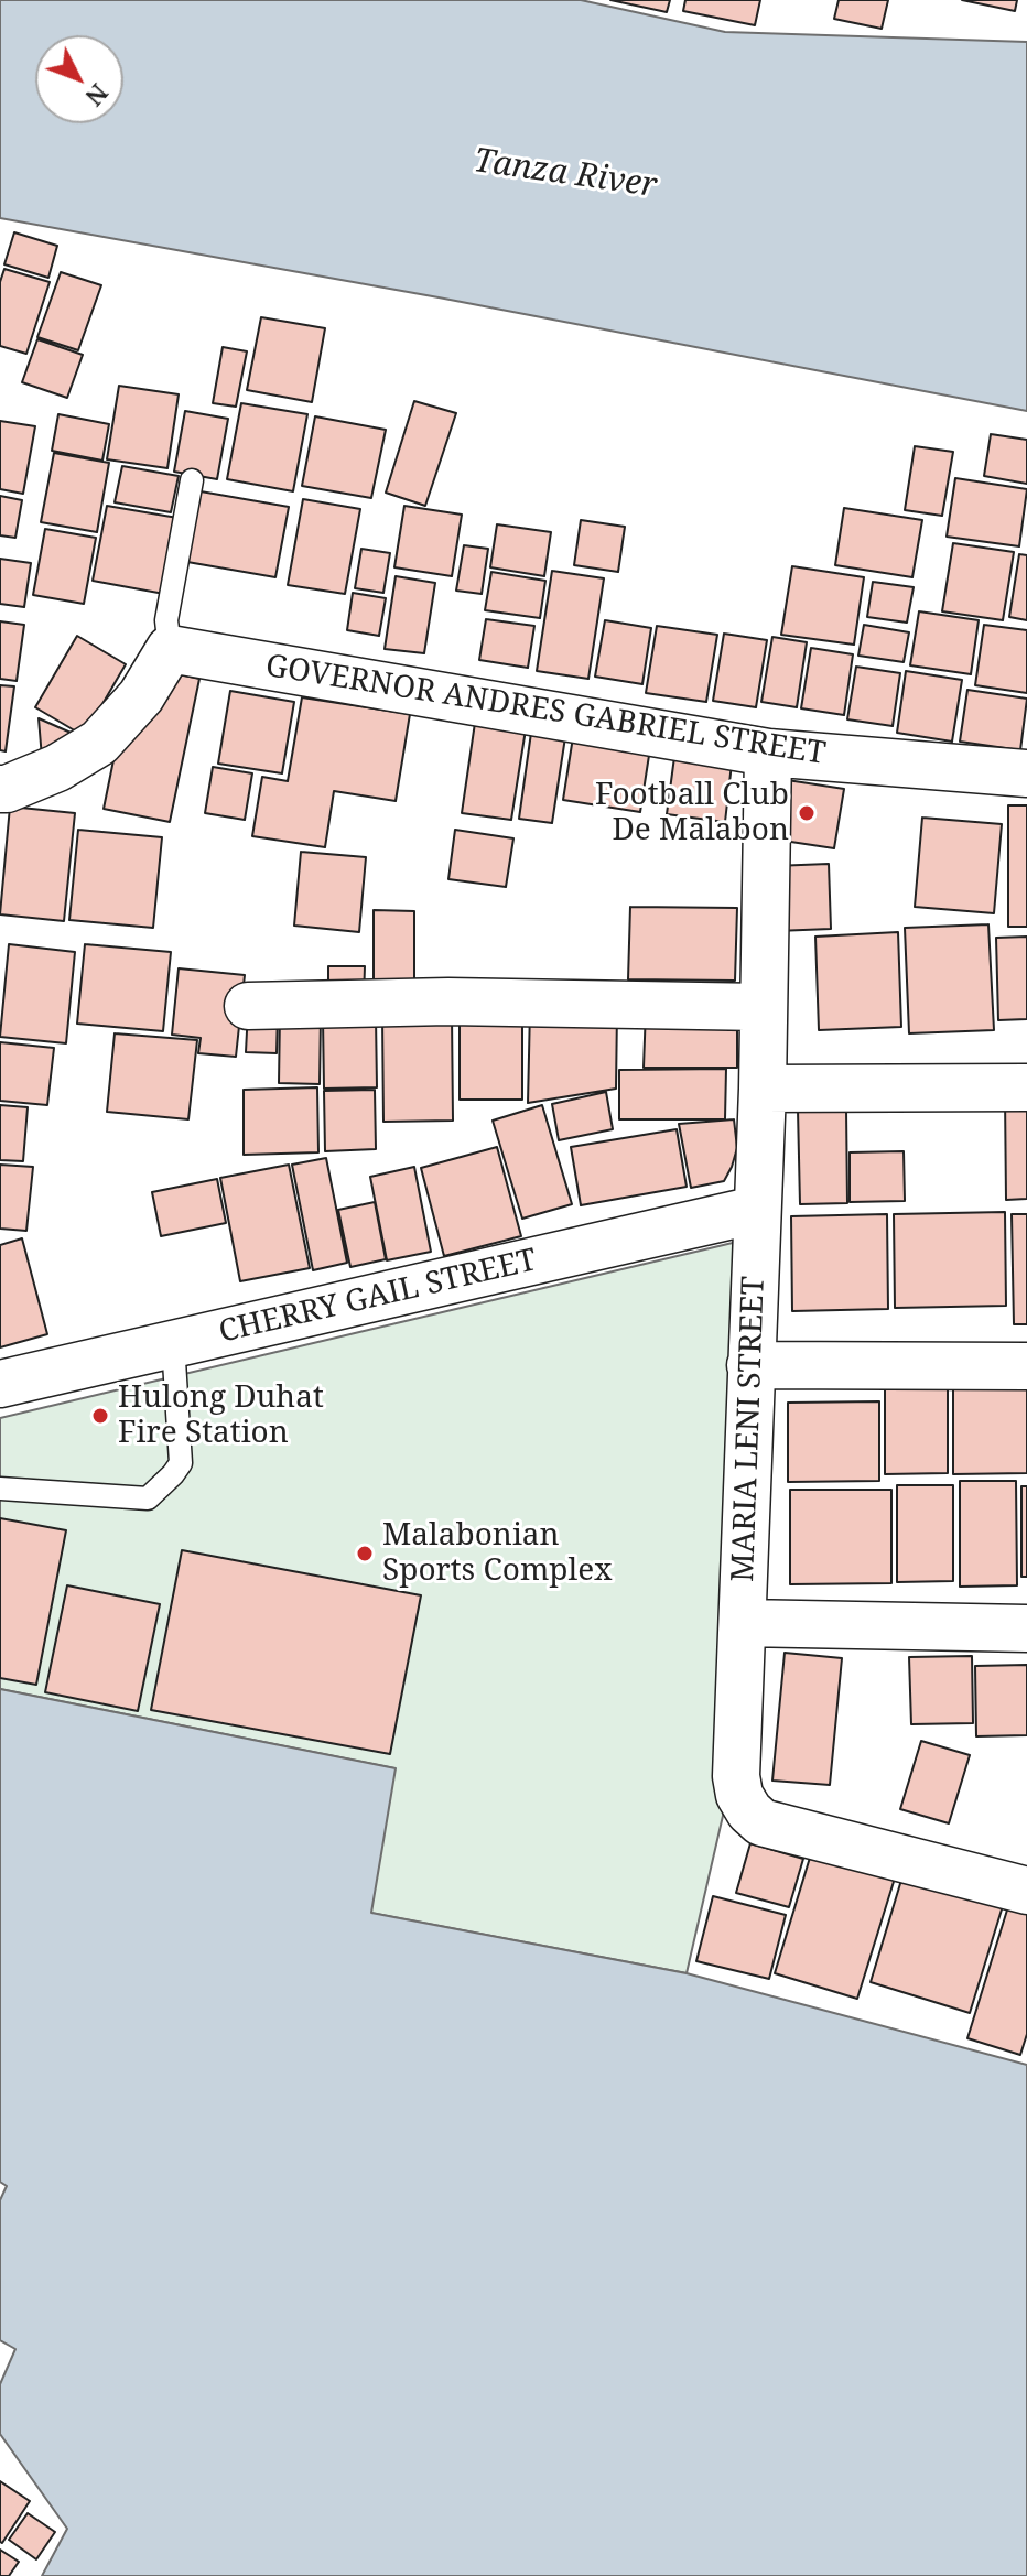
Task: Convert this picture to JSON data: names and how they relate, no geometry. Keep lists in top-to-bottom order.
{
  "streets": {
    "street": ["GOVERNOR ANDRES GABRIEL STREET", "CHERRY GAIL STREET", "MARIA LENI STREET"]
  },
  "crossings": [
    ["GOVERNOR ANDRES GABRIEL STREET", "MARIA LENI STREET"],
    ["CHERRY GAIL STREET", "MARIA LENI STREET"]
  ],
  "water": ["Tanza River"],
  "places": ["Football Club De Malabon", "Hulong Duhat Fire Station", "Malabonian Sports Complex"],
  "north": "bottom right"
}
